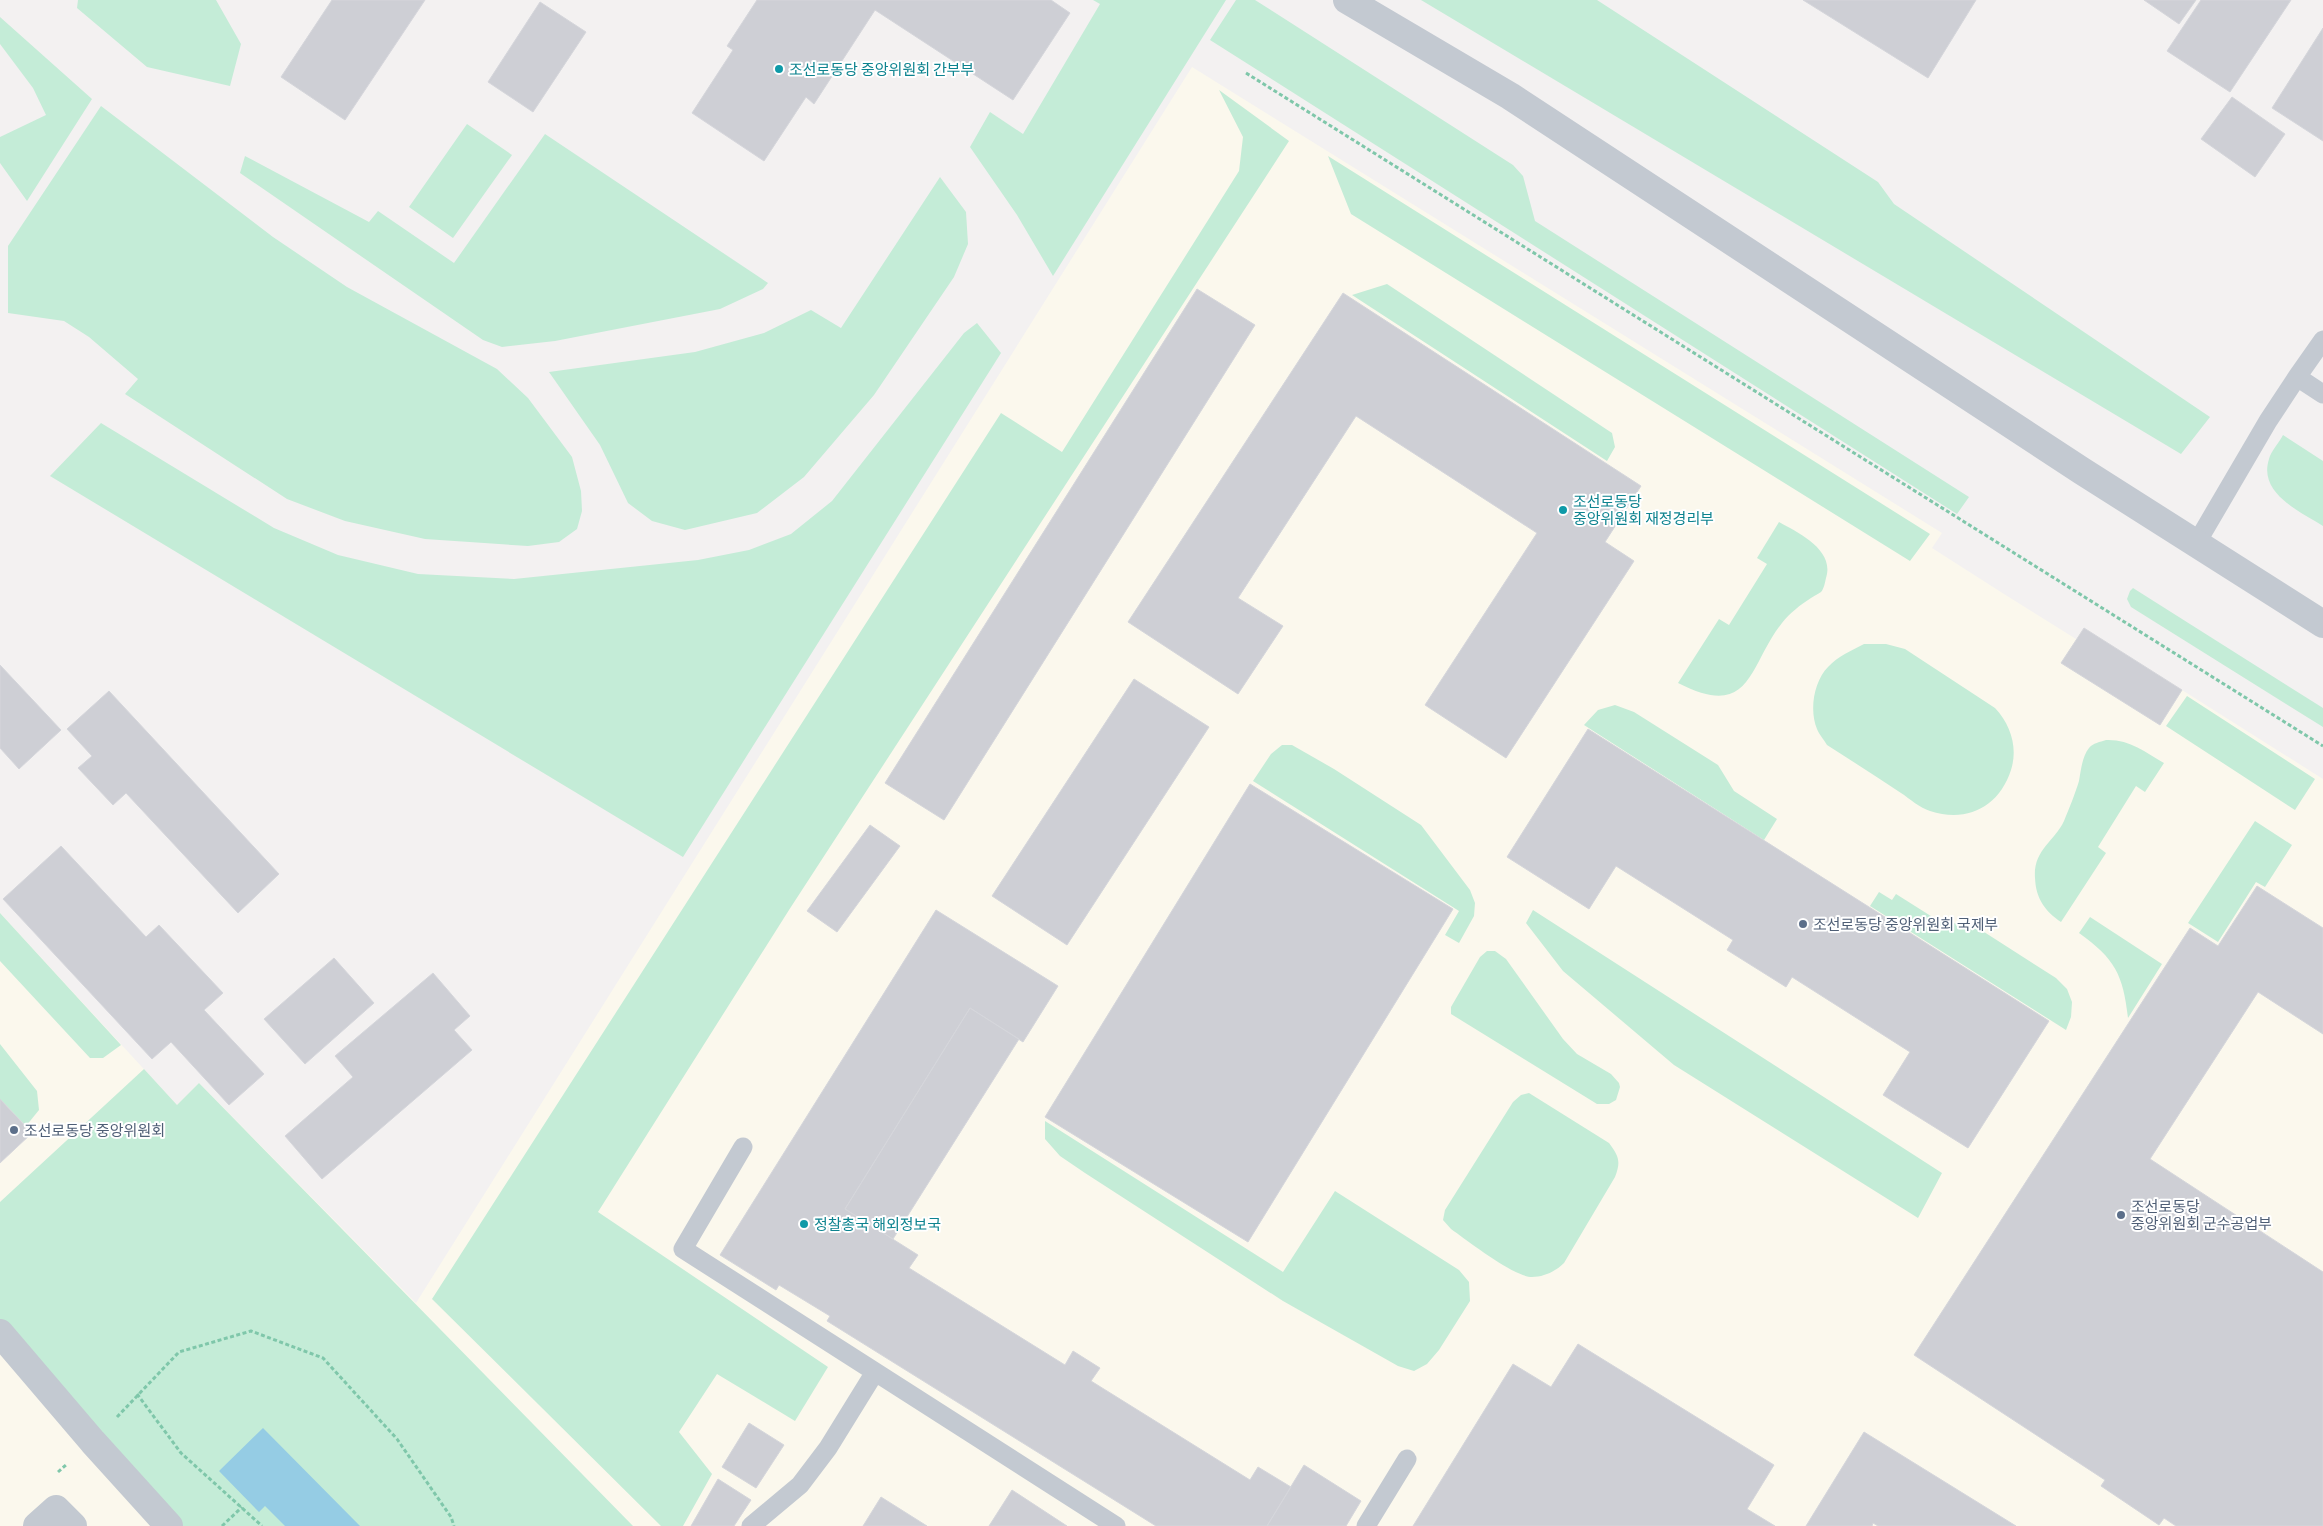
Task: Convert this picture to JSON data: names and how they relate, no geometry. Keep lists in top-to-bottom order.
{
  "places": [
    "조선로동당 중앙위원회 간부부",
    "조선로동당 중앙위원회 재정경리부",
    "조선로동당 중앙위원회 국제부",
    "조선로동당 중앙위원회",
    "조선로동당 중앙위원회 군수공업부",
    "정찰총국 해외정보국"
  ]
}
